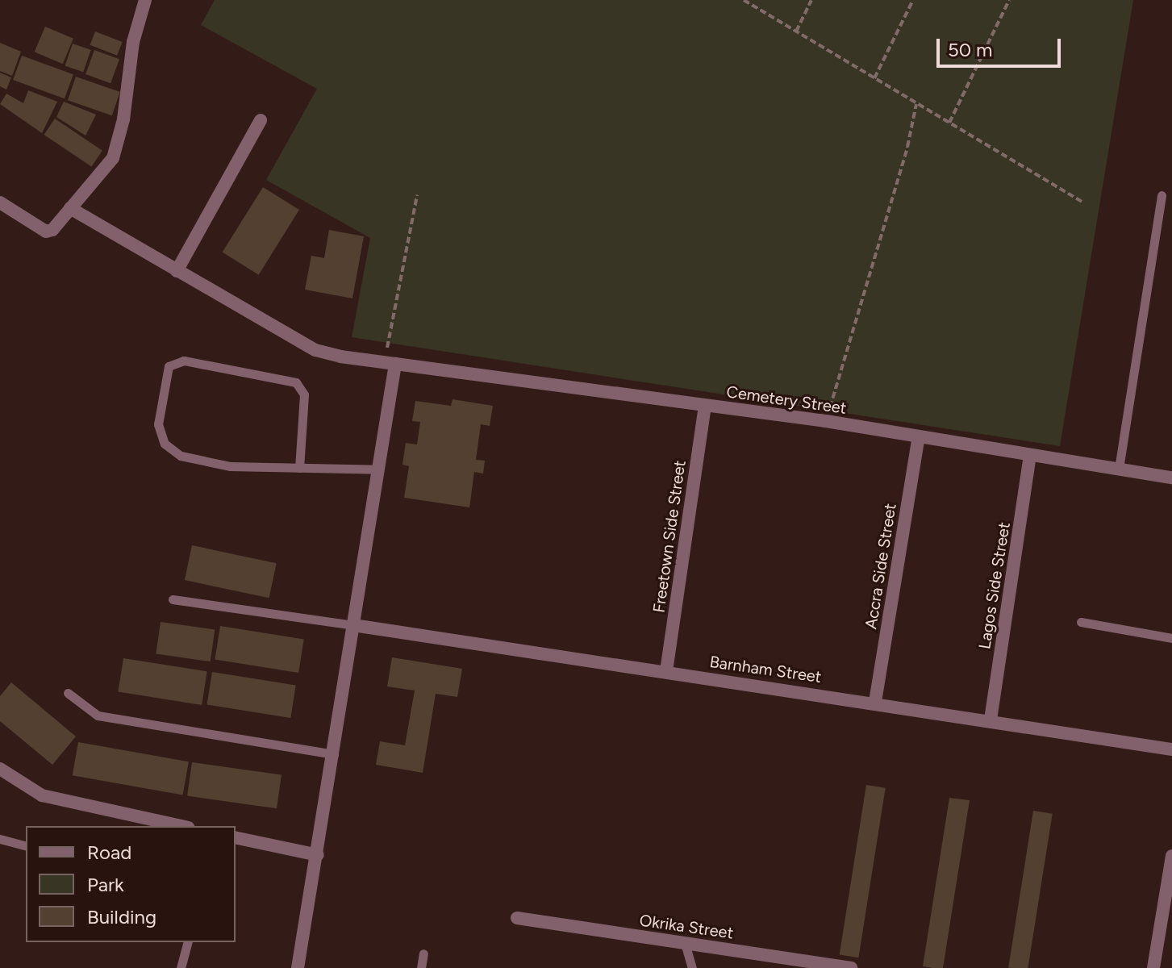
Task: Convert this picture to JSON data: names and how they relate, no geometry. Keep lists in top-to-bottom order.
{
  "streets": {
    "street": [
      "Cemetery Street",
      "Freetown Side Street",
      "Accra Side Street",
      "Lagos Side Street",
      "Barnham Street",
      "Okrika Street"
    ]
  },
  "crossings": [
    ["Cemetery Street", "Freetown Side Street"],
    ["Cemetery Street", "Accra Side Street"],
    ["Cemetery Street", "Lagos Side Street"],
    ["Freetown Side Street", "Barnham Street"],
    ["Accra Side Street", "Barnham Street"],
    ["Lagos Side Street", "Barnham Street"]
  ],
  "legend": ["Road", "Park", "Building"],
  "scale_bar": "50 m"
}
